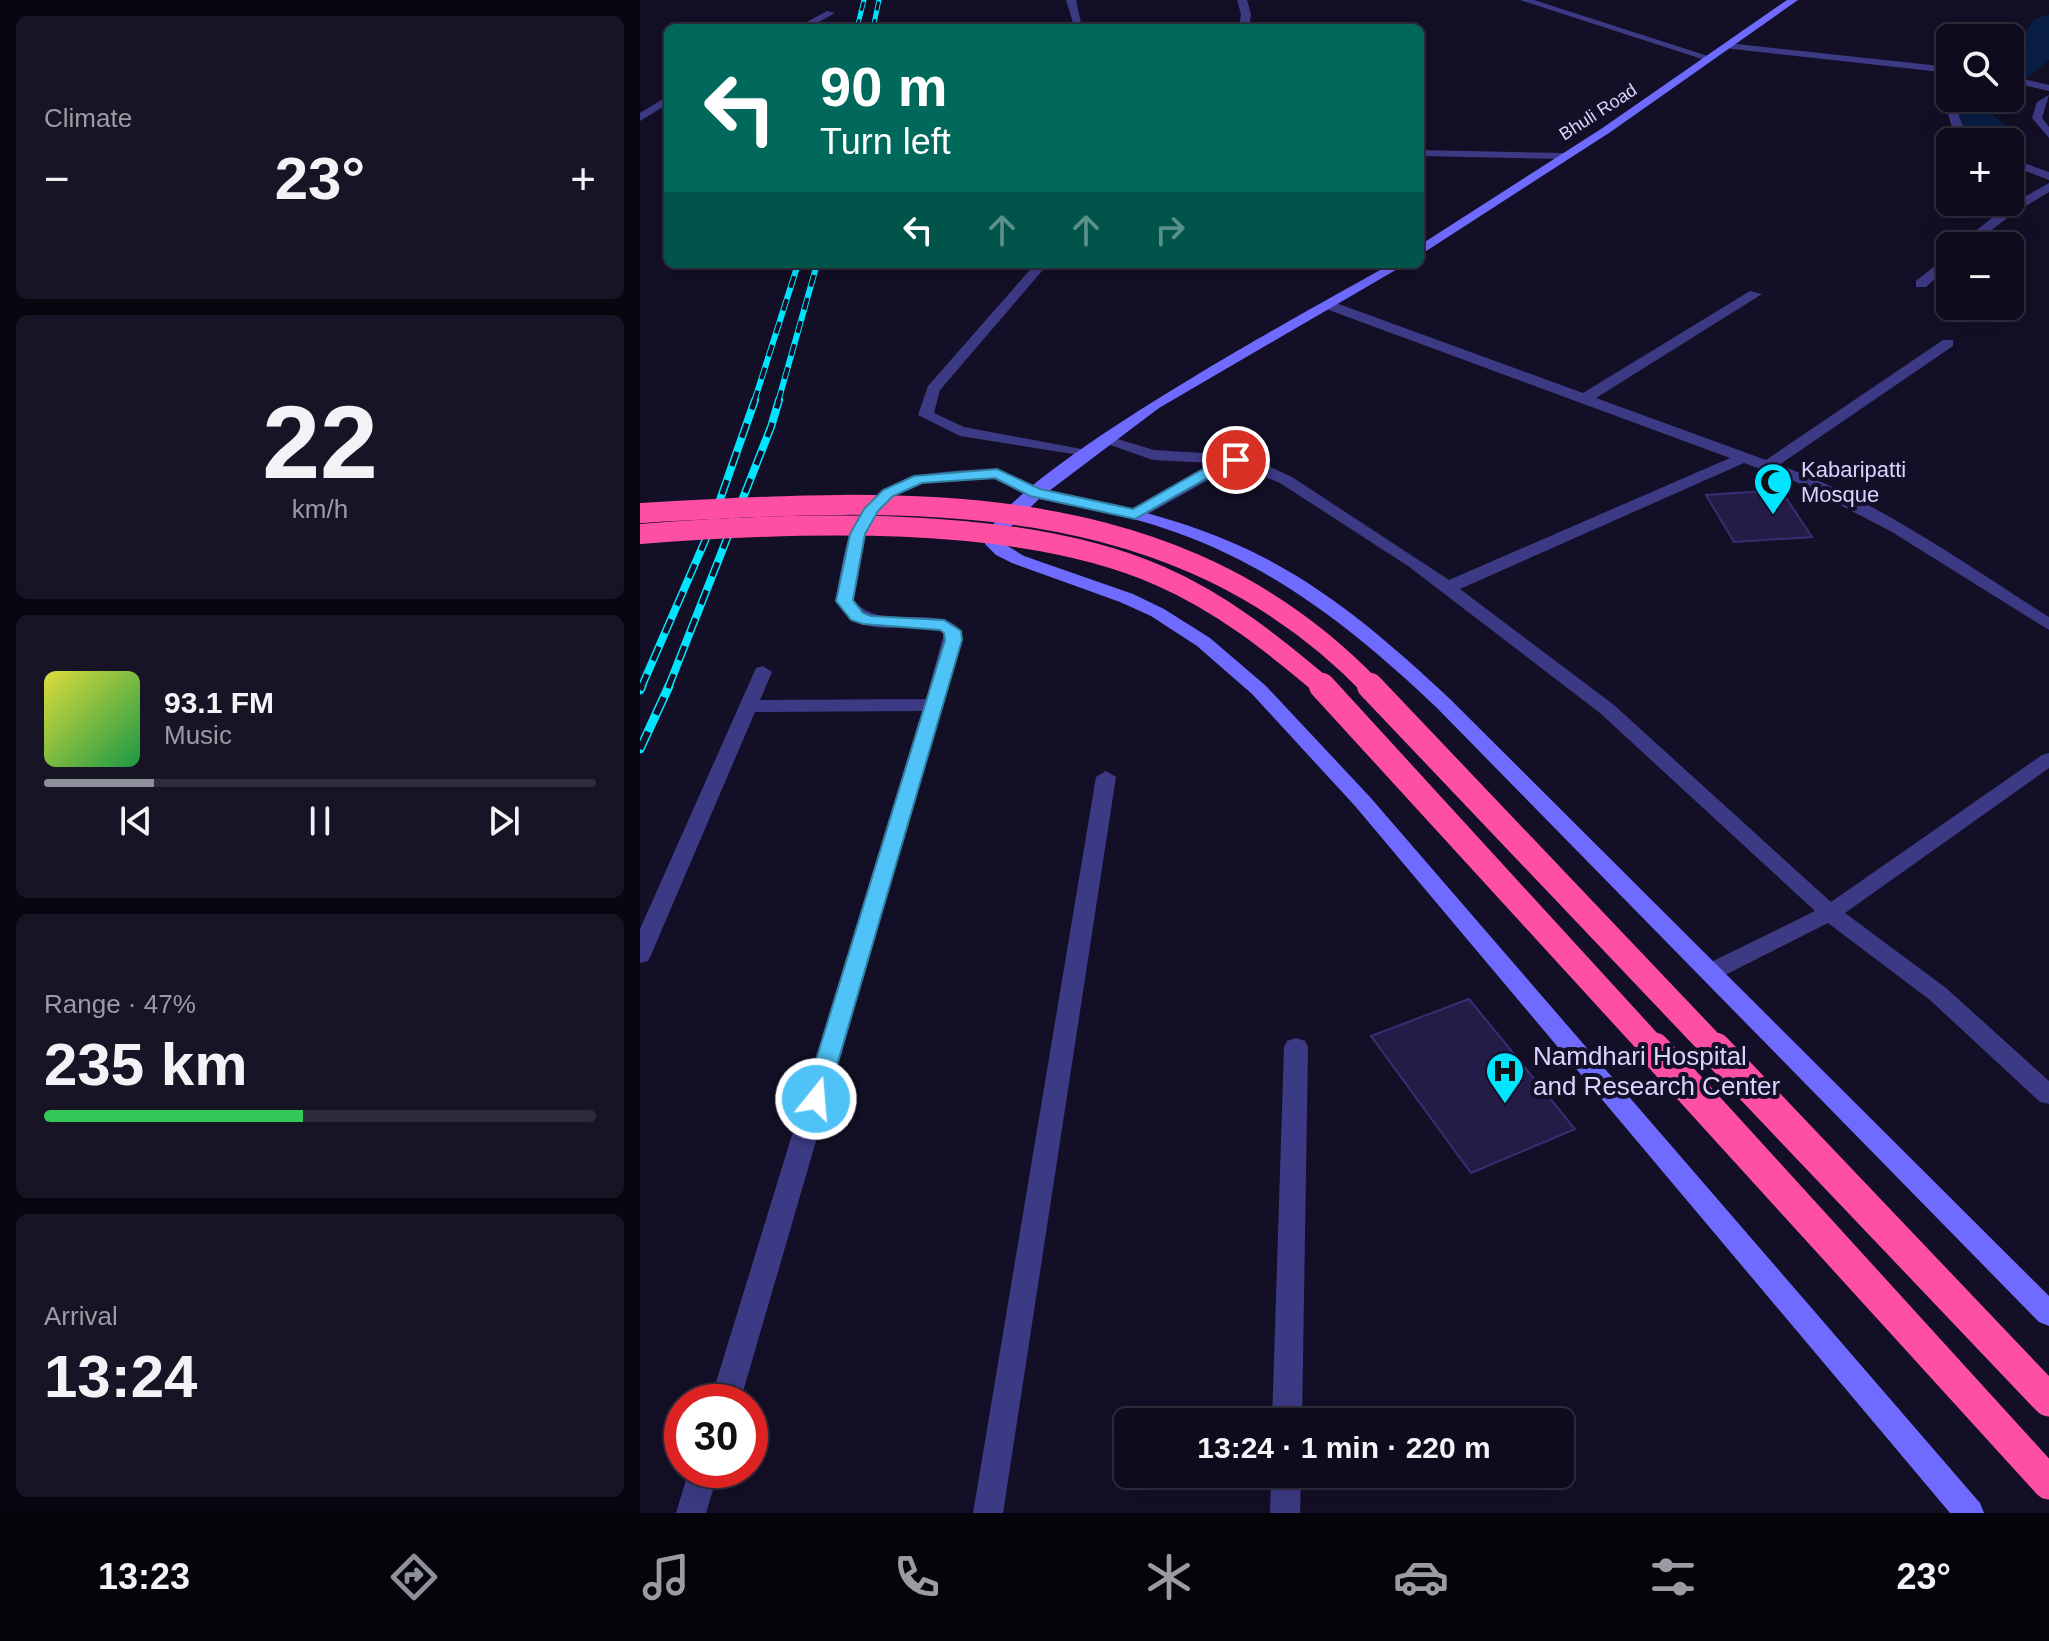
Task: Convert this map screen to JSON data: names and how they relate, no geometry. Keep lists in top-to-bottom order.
{
  "streets": {
    "main road": ["Bhuli Road"]
  },
  "places": {
    "mosque": ["Kabaripatti Mosque"],
    "hospital": ["Namdhari Hospital and Research Center"]
  },
  "page": {
    "tile": [
      "Climate",
      ["22", "km/h"],
      ["Range · 47%", "235 km"],
      ["Arrival", "13:24"]
    ],
    "map_buttons": ["+", "−"],
    "turn": ["90 m", "Turn left"],
    "heat": ["−", "23°", "+"],
    "song": ["93.1 FM", "Music"],
    "limit": "30",
    "trip": "13:24 · 1 min · 220 m",
    "tabs": ["13:23", "23°"]
  }
}
